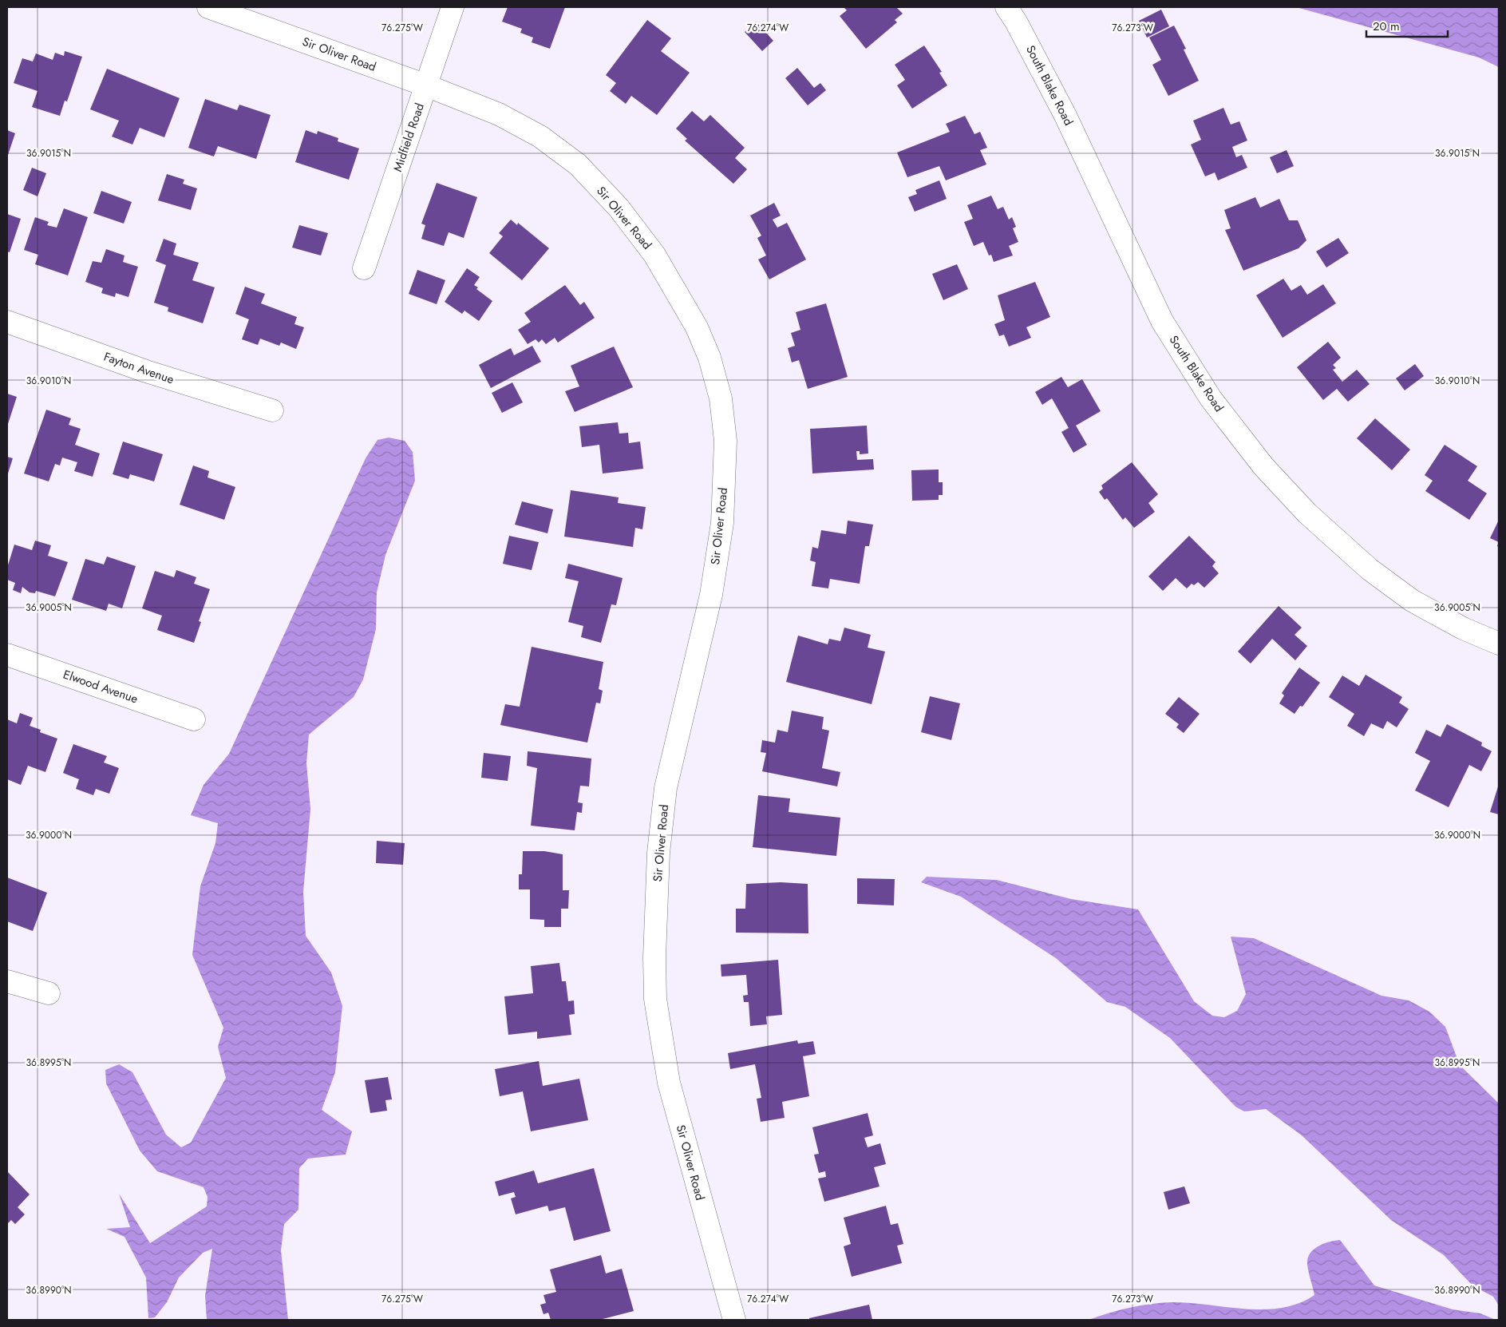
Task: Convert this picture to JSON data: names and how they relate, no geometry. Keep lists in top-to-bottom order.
{
  "streets": {
    "street": [
      "Sir Oliver Road",
      "South Blake Road",
      "Midfield Road",
      "Fayton Avenue",
      "Elwood Avenue"
    ]
  },
  "crossings": [
    ["Sir Oliver Road", "Midfield Road"]
  ],
  "scale_bar": "20 m",
  "coordinates": [
    "76.275°W",
    "76.274°W",
    "76.273°W",
    "36.9015°N",
    "36.9010°N",
    "36.9005°N",
    "36.9000°N",
    "36.8995°N",
    "36.8990°N"
  ]
}
